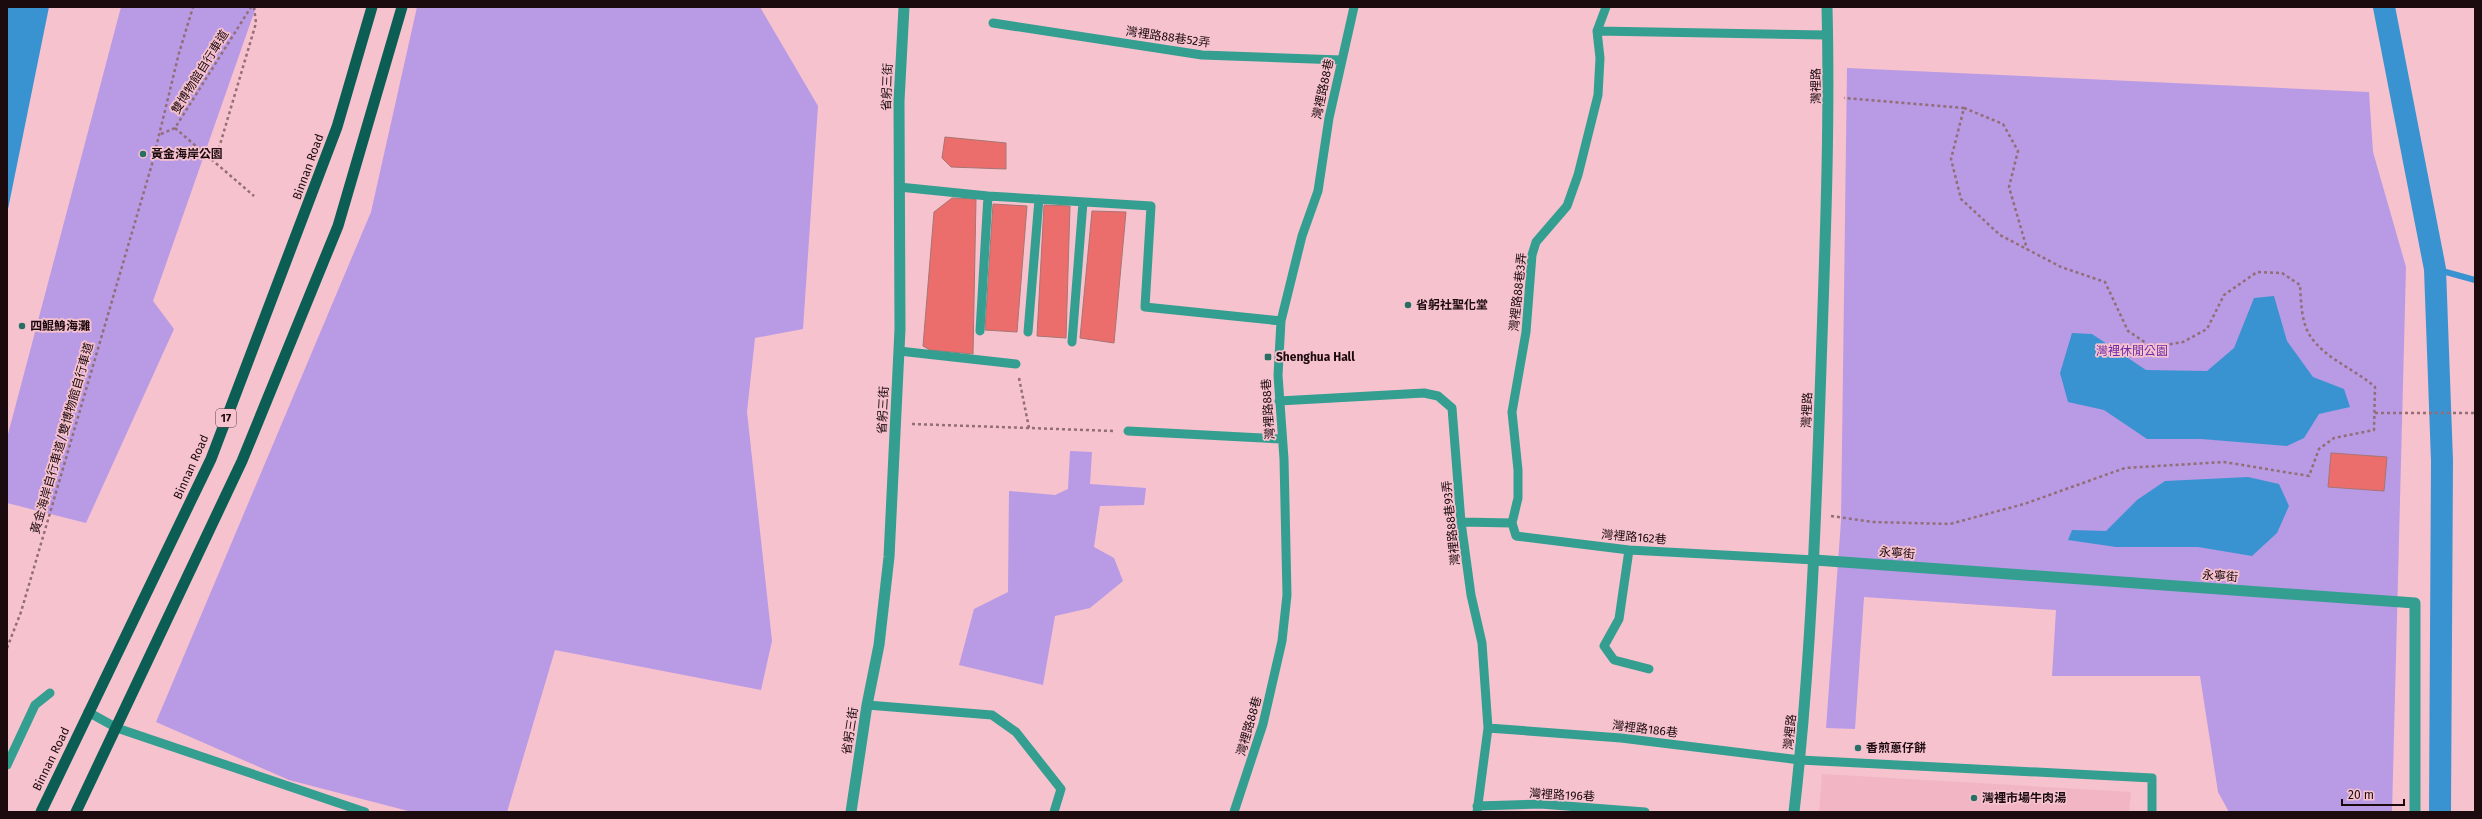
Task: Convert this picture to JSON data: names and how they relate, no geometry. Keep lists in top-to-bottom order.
{
  "streets": {
    "main road": ["Binnan Road", "17"],
    "street": ["灣裡路", "省躬三街", "永寧街"],
    "lane": [
      "灣裡路88巷52弄",
      "灣裡路88巷",
      "灣裡路88巷3弄",
      "灣裡路88巷93弄",
      "灣裡路162巷",
      "灣裡路186巷",
      "灣裡路196巷"
    ],
    "path": ["雙博物館自行車道", "黃金海岸自行車道/雙博物館自行車道"]
  },
  "crossings": [
    ["灣裡路88巷52弄", "灣裡路88巷"],
    ["雙博物館自行車道", "黃金海岸自行車道/雙博物館自行車道"],
    ["灣裡路", "灣裡路162巷"],
    ["灣裡路", "永寧街"],
    ["灣裡路", "灣裡路186巷"],
    ["灣裡路88巷", "灣裡路88巷93弄"],
    ["灣裡路88巷3弄", "灣裡路162巷"],
    ["灣裡路88巷93弄", "灣裡路186巷"],
    ["灣裡路88巷93弄", "灣裡路196巷"],
    ["灣裡路162巷", "永寧街"]
  ],
  "parks": ["灣裡休閒公園"],
  "places": {
    "other": [
      "黃金海岸公園",
      "省躬社聖化堂",
      "四鯤鯓海灘",
      "香煎蔥仔餅",
      "灣裡市場牛肉湯"
    ],
    "transit": ["Shenghua Hall"]
  },
  "scale_bar": "20 m"
}
